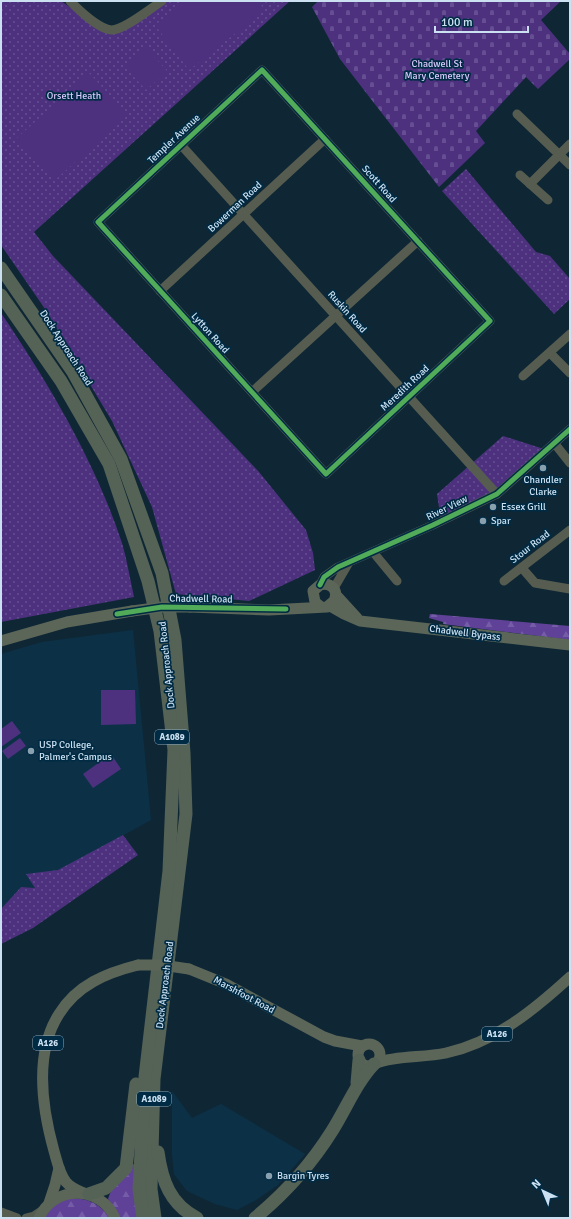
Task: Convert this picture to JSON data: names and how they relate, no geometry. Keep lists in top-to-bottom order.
{
  "streets": {
    "highway": ["Dock Approach Road", "A1089"],
    "main road": [
      "Chadwell Road",
      "Chadwell Bypass",
      "Marshfoot Road",
      "A126"
    ],
    "street": [
      "Templer Avenue",
      "Scott Road",
      "Bowerman Road",
      "Ruskin Road",
      "Lytton Road",
      "Meredith Road",
      "River View",
      "Stour Road"
    ]
  },
  "crossings": [
    ["Templer Avenue", "Scott Road"],
    ["Templer Avenue", "Ruskin Road"],
    ["Templer Avenue", "Lytton Road"],
    ["Scott Road", "Bowerman Road"],
    ["Scott Road", "Meredith Road"],
    ["Bowerman Road", "Ruskin Road"],
    ["Bowerman Road", "Lytton Road"],
    ["Ruskin Road", "Meredith Road"],
    ["Ruskin Road", "River View"],
    ["Lytton Road", "Meredith Road"],
    ["River View", "Chadwell Road"],
    ["River View", "Chadwell Bypass"],
    ["Chadwell Road", "Chadwell Bypass"],
    ["Marshfoot Road", "A126"]
  ],
  "parks": ["Chadwell St Mary Cemetery", "Orsett Heath"],
  "places": [
    "Chandler Clarke",
    "Essex Grill",
    "Spar",
    "USP College, Palmer's Campus",
    "Bargin Tyres"
  ],
  "scale_bar": "100 m",
  "north": "top left"
}
